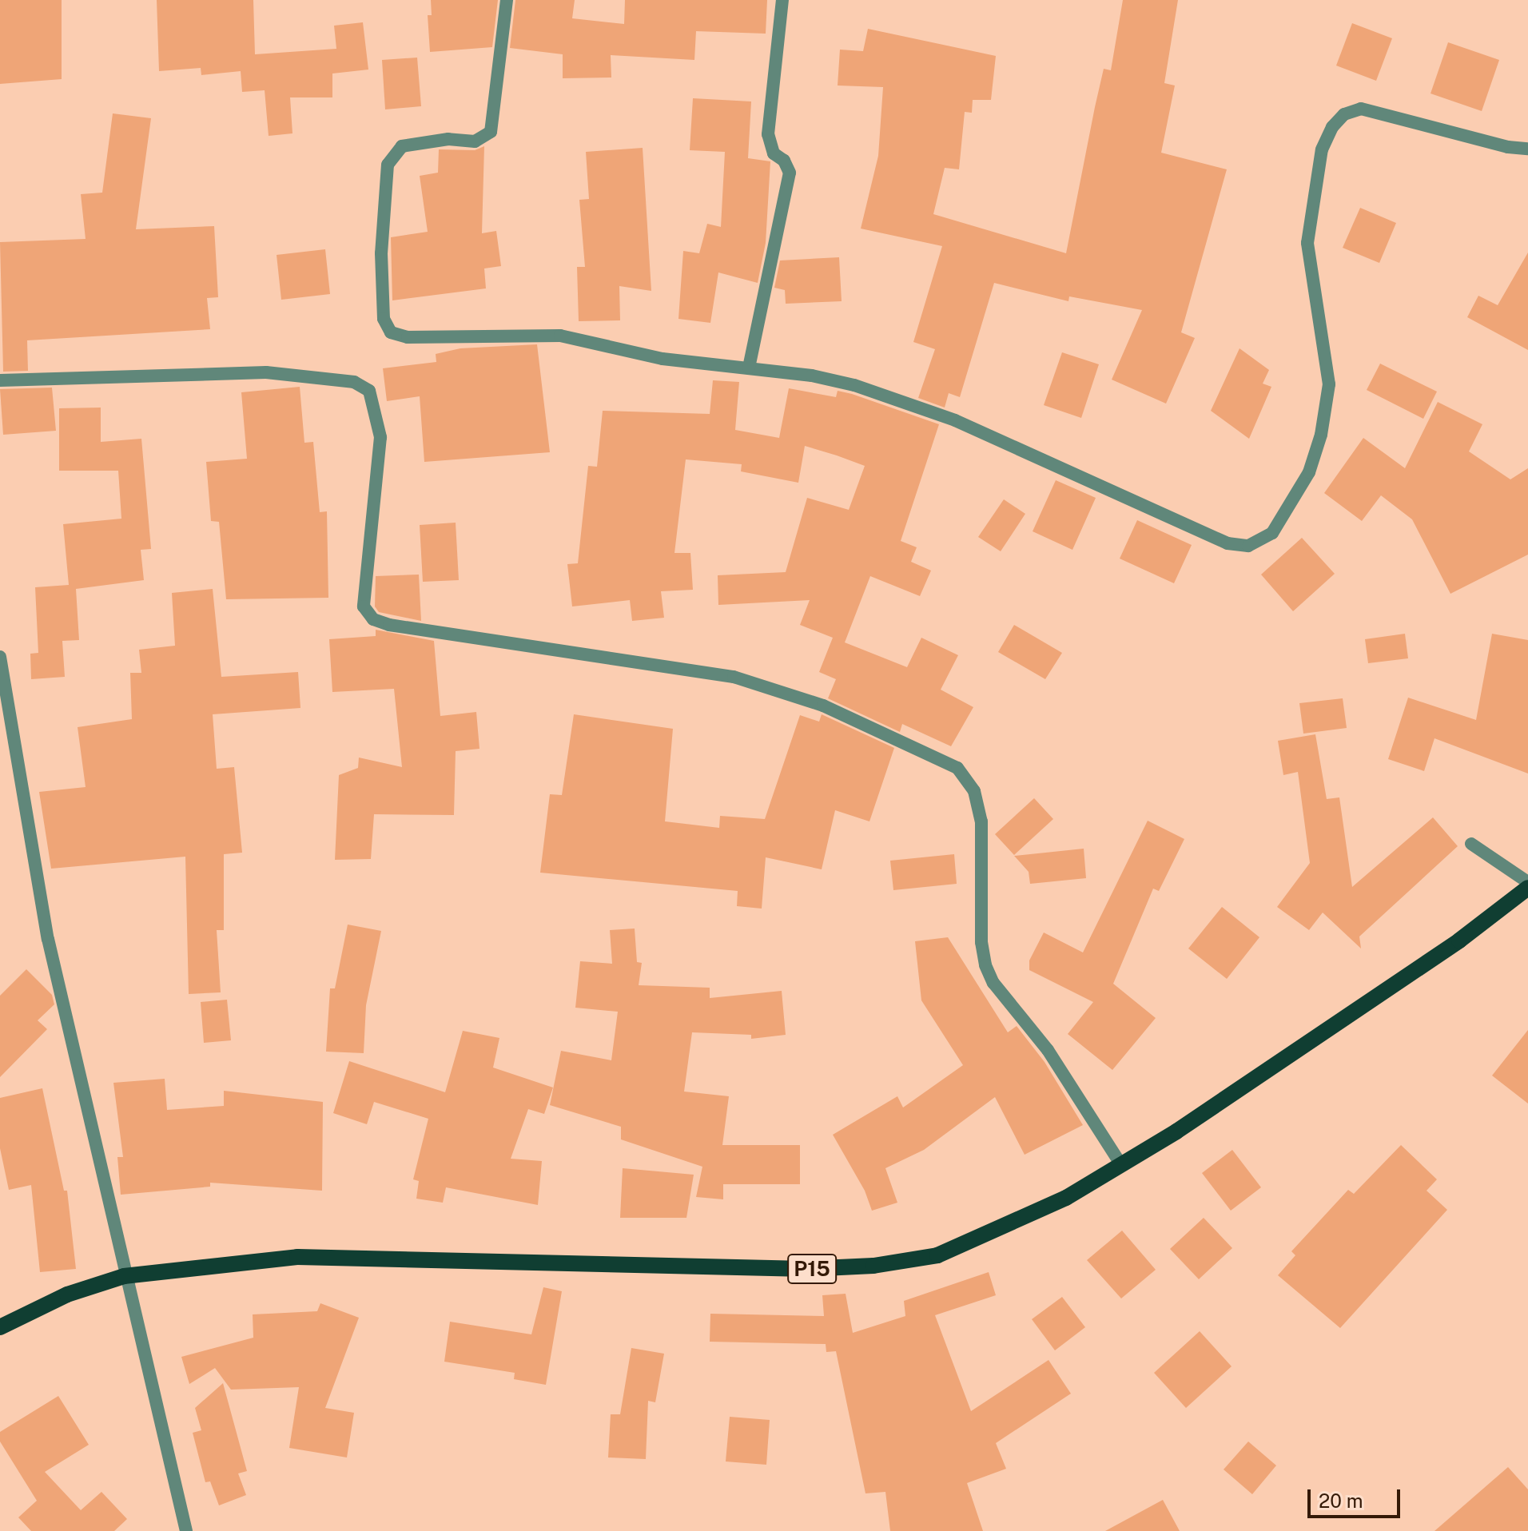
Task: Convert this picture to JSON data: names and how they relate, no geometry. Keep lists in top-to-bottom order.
{
  "streets": {
    "main road": ["P15"]
  },
  "scale_bar": "20 m"
}
